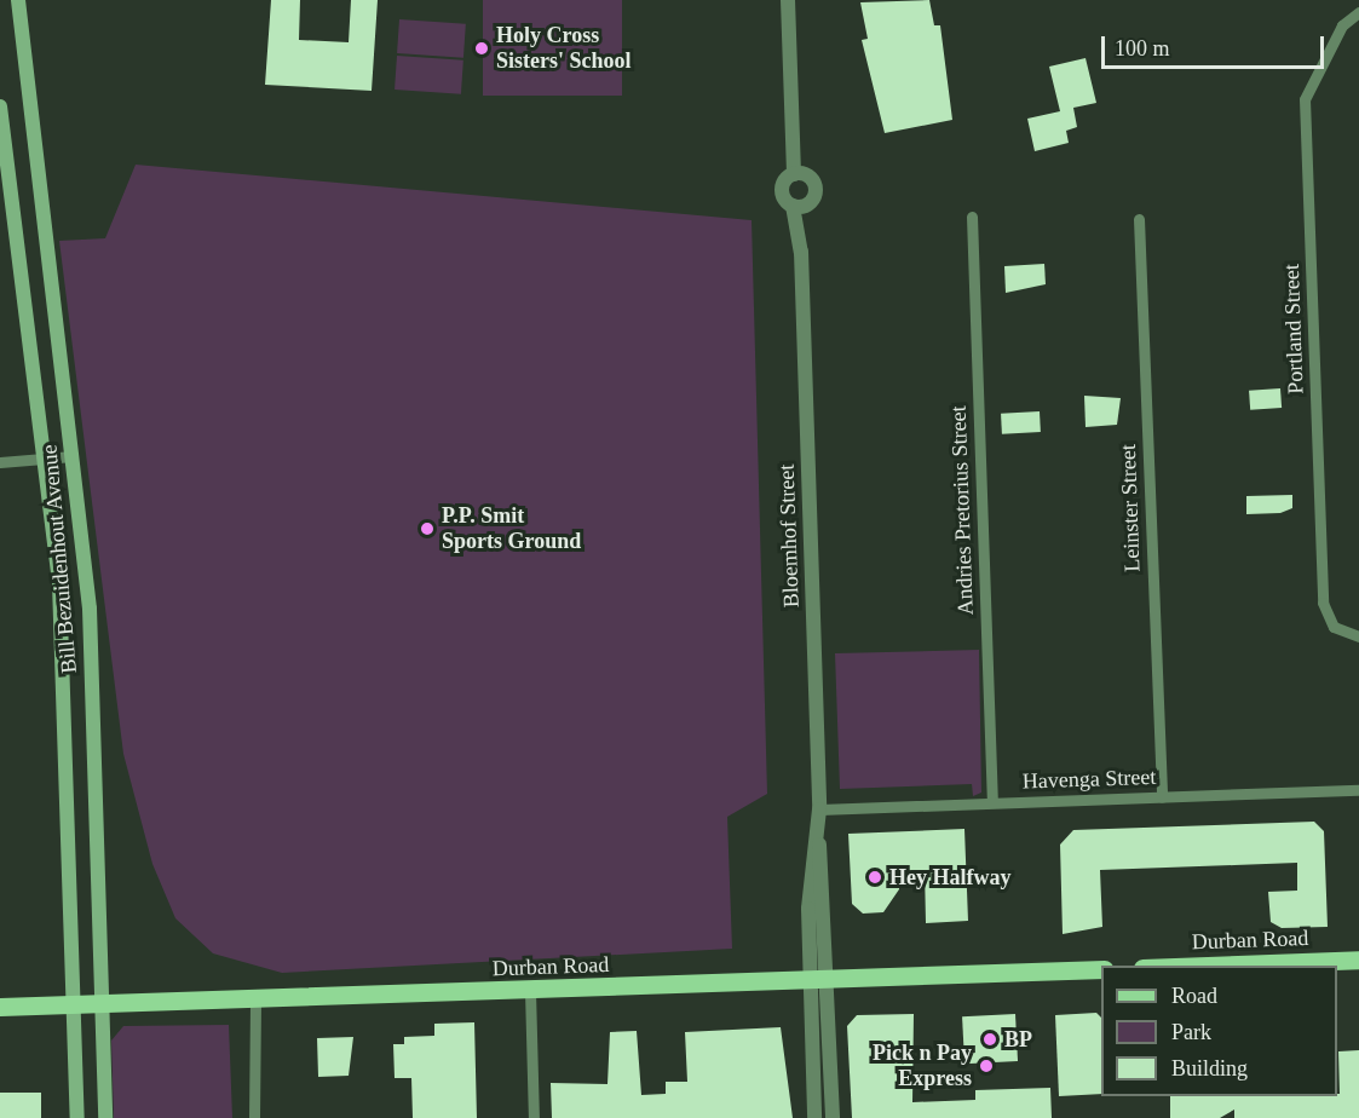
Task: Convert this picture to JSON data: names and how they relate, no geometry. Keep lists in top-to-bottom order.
{
  "streets": {
    "main road": ["Bill Bezuidenhout Avenue", "Durban Road"],
    "street": [
      "Portland Street",
      "Leinster Street",
      "Andries Pretorius Street",
      "Bloemhof Street",
      "Havenga Street"
    ]
  },
  "crossings": [
    ["Leinster Street", "Havenga Street"],
    ["Andries Pretorius Street", "Havenga Street"],
    ["Bloemhof Street", "Havenga Street"],
    ["Bloemhof Street", "Durban Road"],
    ["Bill Bezuidenhout Avenue", "Durban Road"]
  ],
  "places": [
    "Holy Cross Sisters' School",
    "P.P. Smit Sports Ground",
    "Hey Halfway",
    "BP",
    "Pick n Pay Express"
  ],
  "legend": ["Road", "Park", "Building"],
  "scale_bar": "100 m"
}
